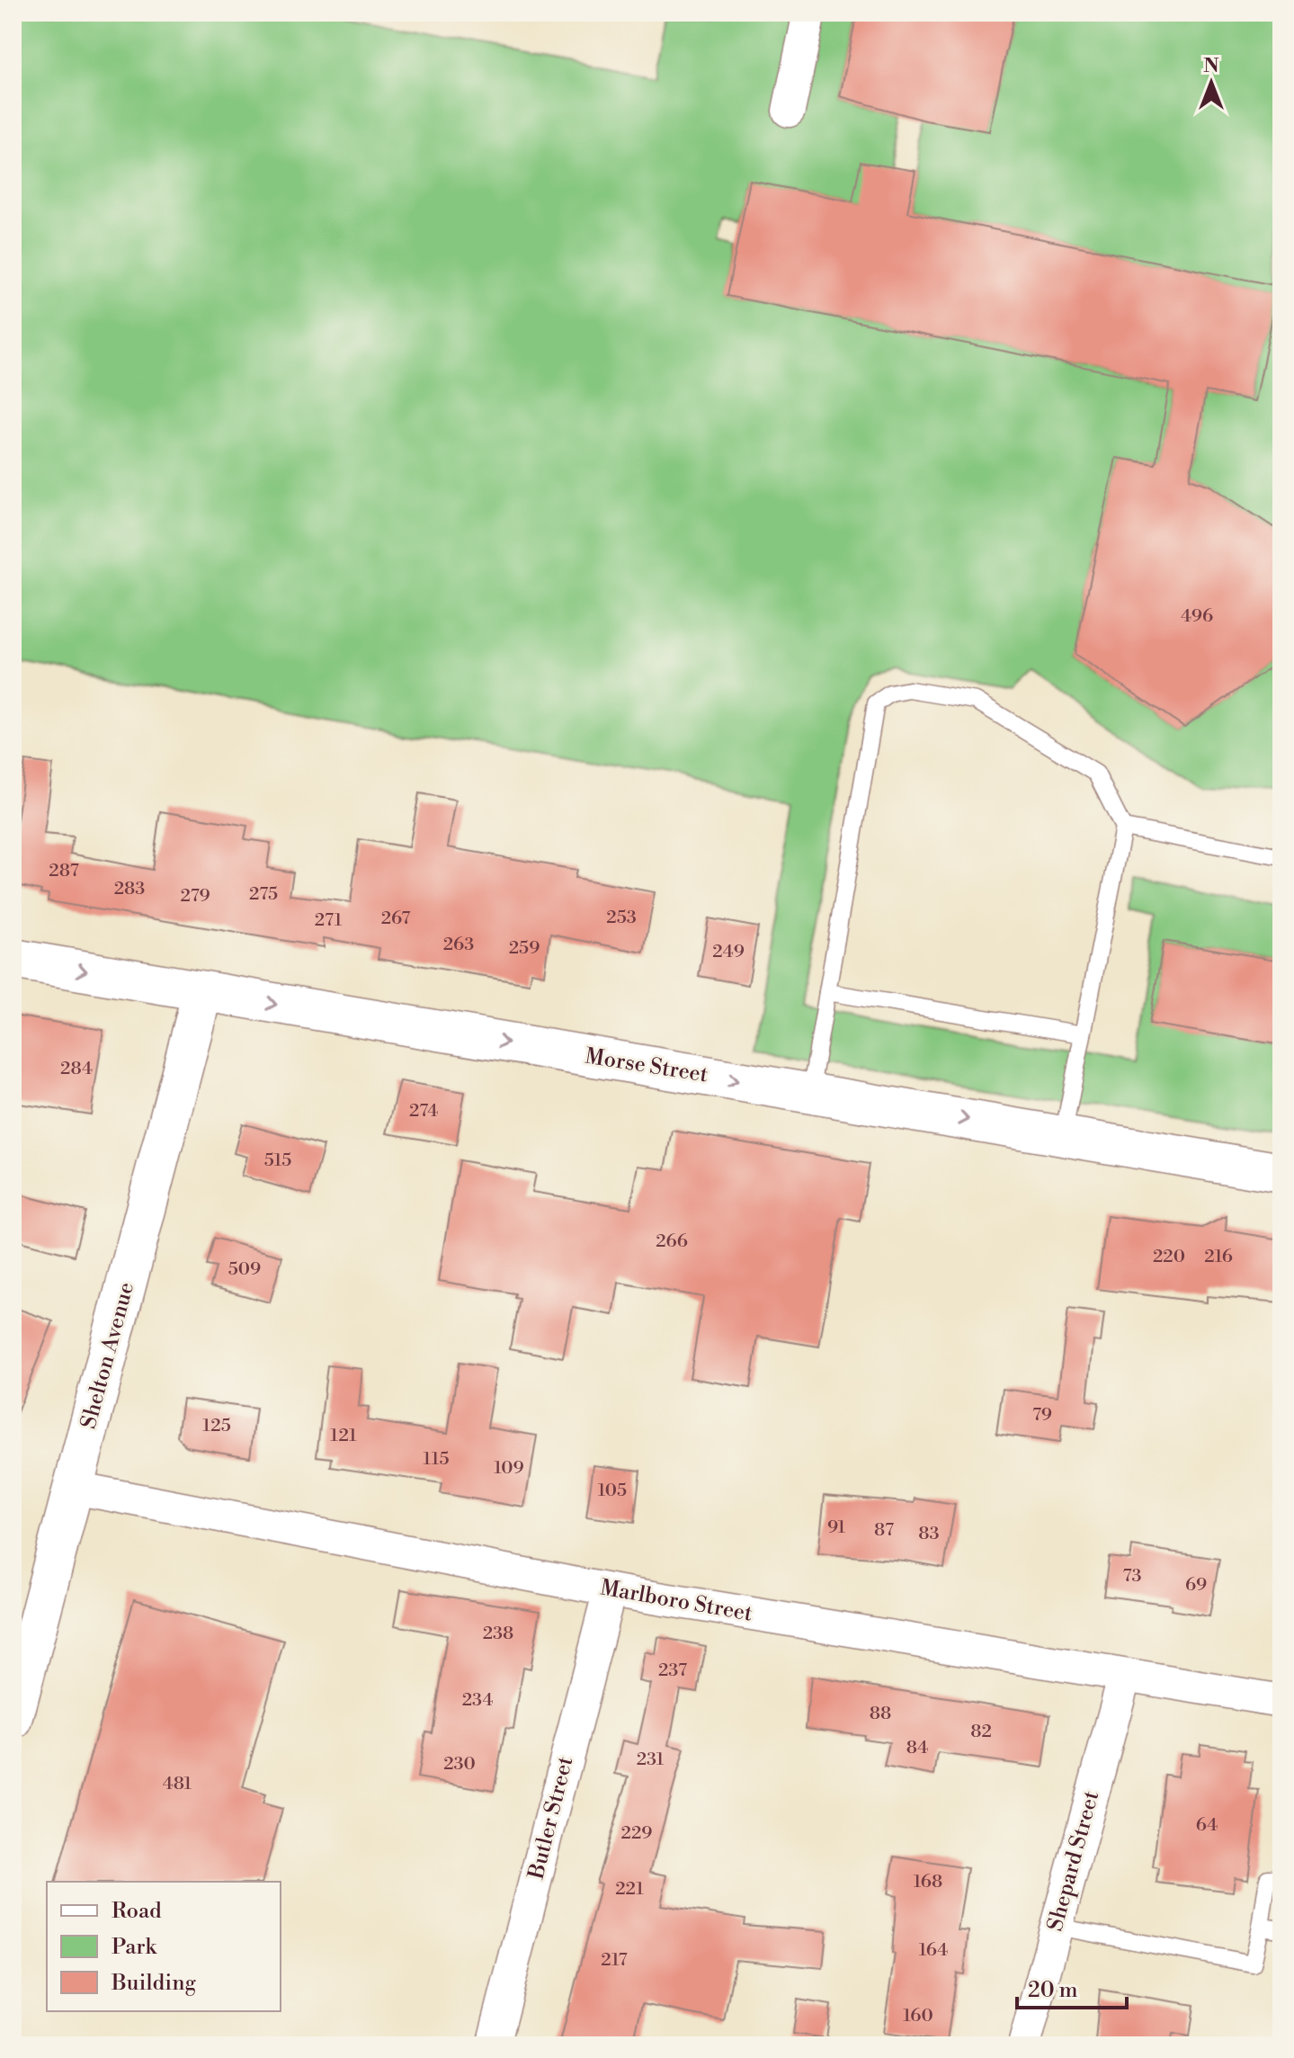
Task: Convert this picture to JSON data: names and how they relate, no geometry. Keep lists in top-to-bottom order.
{
  "streets": {
    "main road": ["Morse Street", "Shelton Avenue"],
    "street": ["Marlboro Street", "Butler Street", "Shepard Street"]
  },
  "crossings": [
    ["Morse Street", "Shelton Avenue"],
    ["Shelton Avenue", "Marlboro Street"],
    ["Marlboro Street", "Butler Street"],
    ["Marlboro Street", "Shepard Street"]
  ],
  "one_way": ["Morse Street"],
  "house_numbers": [
    "496",
    "287",
    "283",
    "275",
    "279",
    "253",
    "267",
    "271",
    "263",
    "259",
    "249",
    "284",
    "274",
    "515",
    "266",
    "220",
    "216",
    "509",
    "79",
    "125",
    "121",
    "115",
    "109",
    "105",
    "91",
    "87",
    "83",
    "73",
    "69",
    "238",
    "237",
    "234",
    "88",
    "82",
    "84",
    "231",
    "230",
    "481",
    "64",
    "229",
    "168",
    "221",
    "164",
    "217",
    "160"
  ],
  "legend": ["Road", "Park", "Building"],
  "scale_bar": "20 m",
  "north": "top"
}
